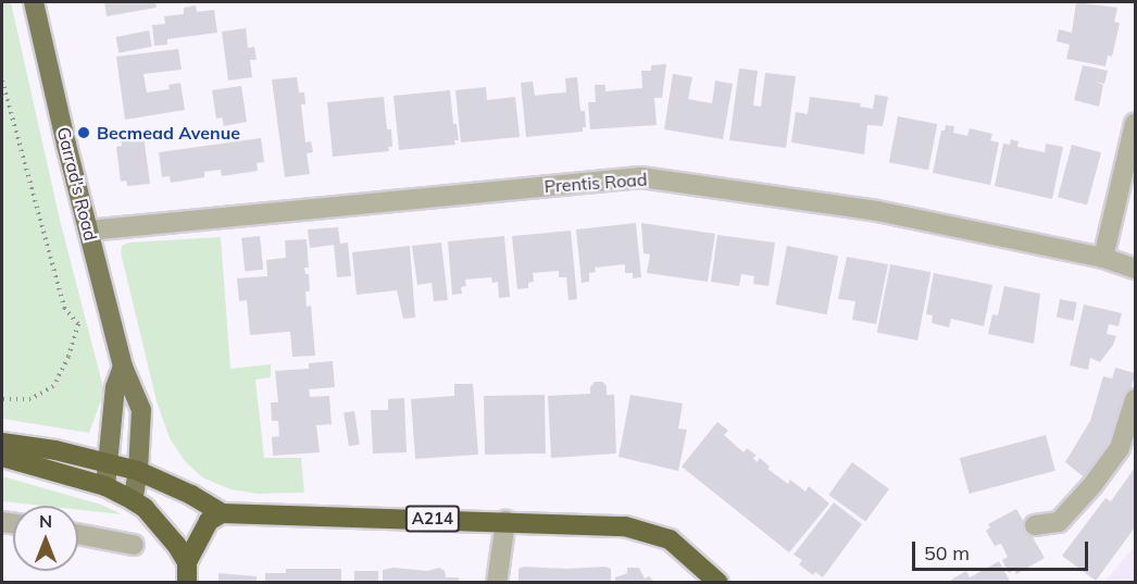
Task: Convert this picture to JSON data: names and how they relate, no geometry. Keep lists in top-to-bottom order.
{
  "streets": {
    "highway": ["A214"],
    "main road": ["Garrad's Road"],
    "street": ["Prentis Road"]
  },
  "crossings": [
    ["Prentis Road", "Garrad's Road"],
    ["Garrad's Road", "A214"]
  ],
  "places": ["Becmead Avenue"],
  "scale_bar": "50 m",
  "north": "top"
}
